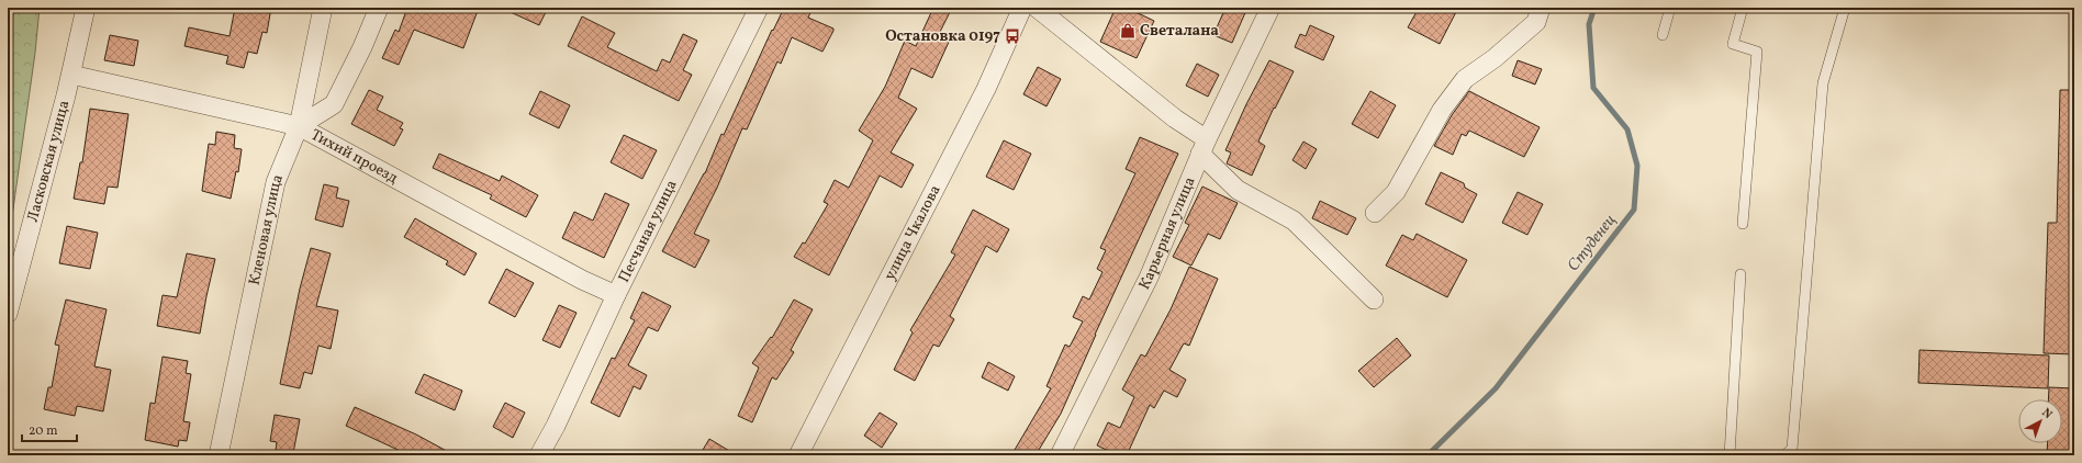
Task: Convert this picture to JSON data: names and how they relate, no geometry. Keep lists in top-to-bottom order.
{
  "streets": {
    "street": [
      "Тихий проезд",
      "Ласковская улица",
      "Кленовая улица",
      "Песчаная улица",
      "улица Чкалова",
      "Карьерная улица"
    ]
  },
  "crossings": [
    ["Тихий проезд", "Ласковская улица"],
    ["Тихий проезд", "Кленовая улица"],
    ["Тихий проезд", "Песчаная улица"]
  ],
  "water": ["Студенец"],
  "places": {
    "shop": ["Светалана"],
    "bus stop": ["Остановка 0197"]
  },
  "scale_bar": "20 m",
  "north": "top right"
}
